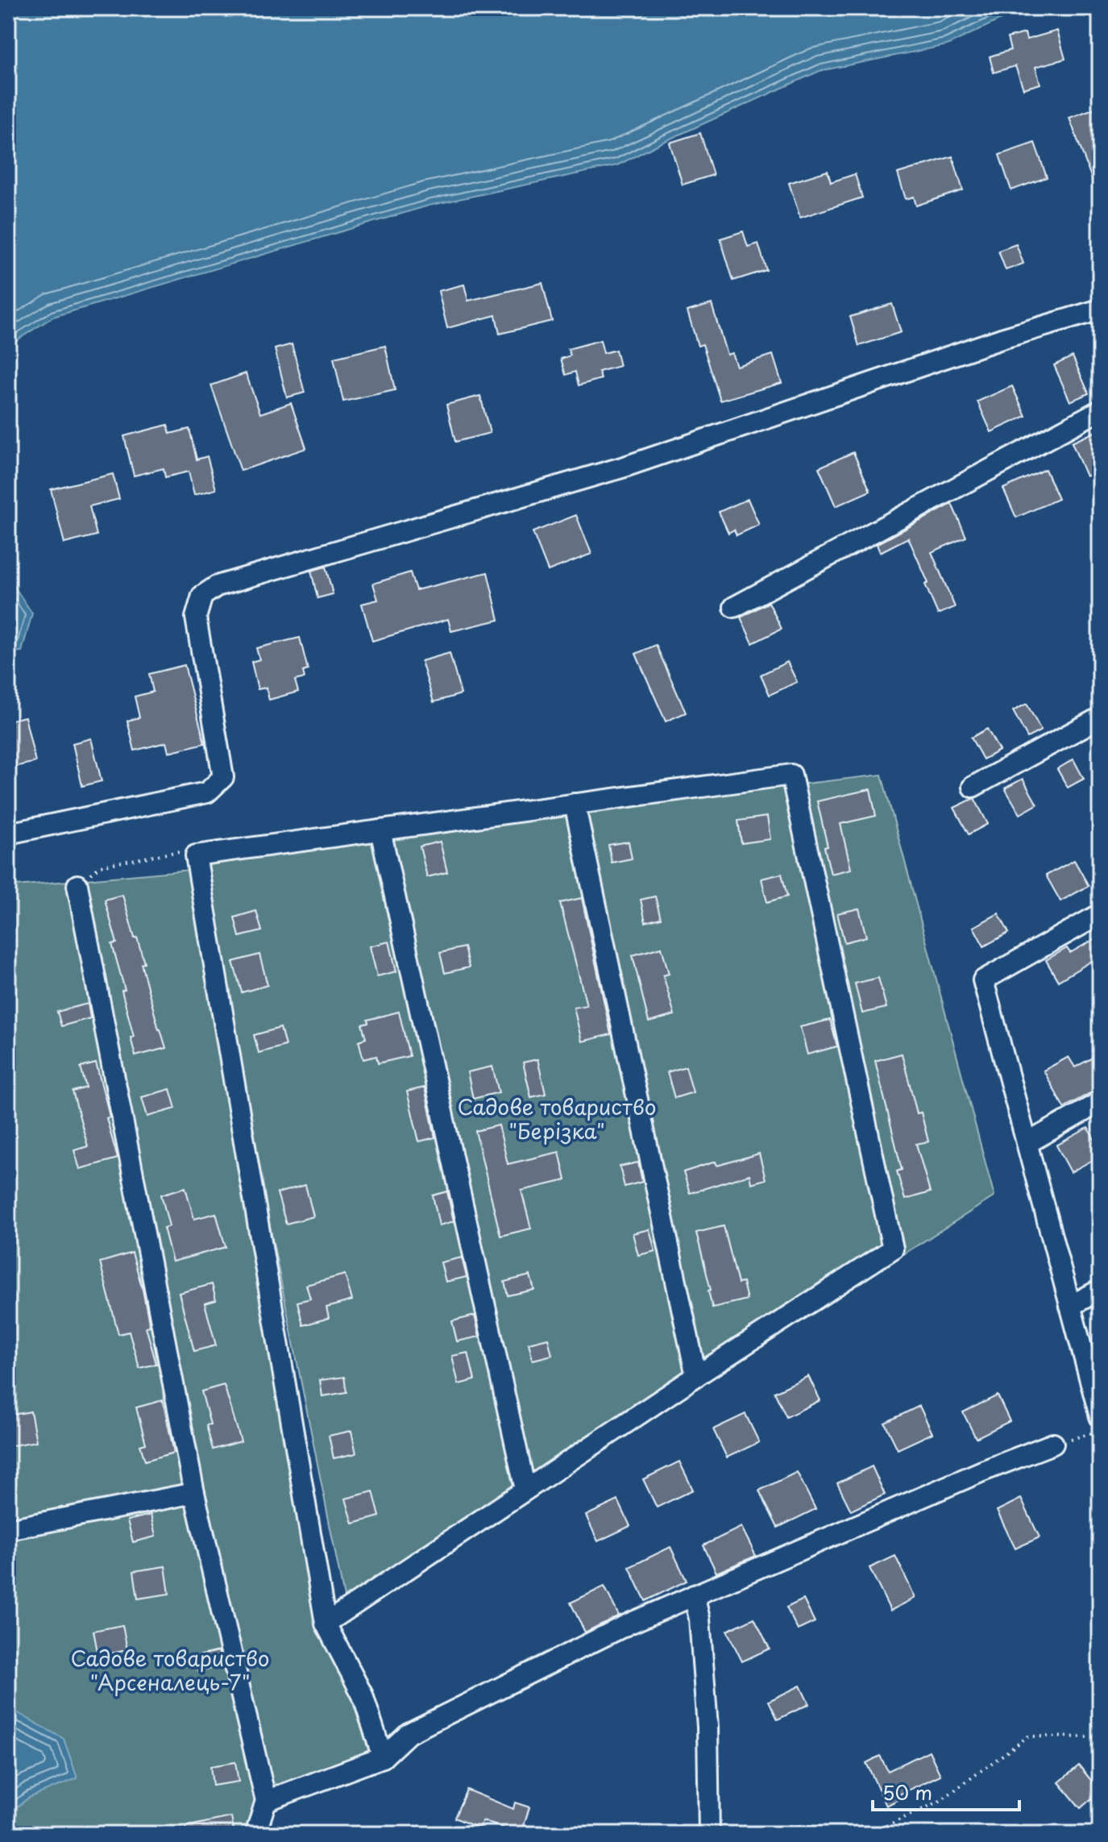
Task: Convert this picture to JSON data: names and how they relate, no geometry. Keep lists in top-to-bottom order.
{
  "parks": ["Садове товариство \"Берізка\"", "Садове товариство \"Арсеналець-7\""],
  "scale_bar": "50 m"
}
